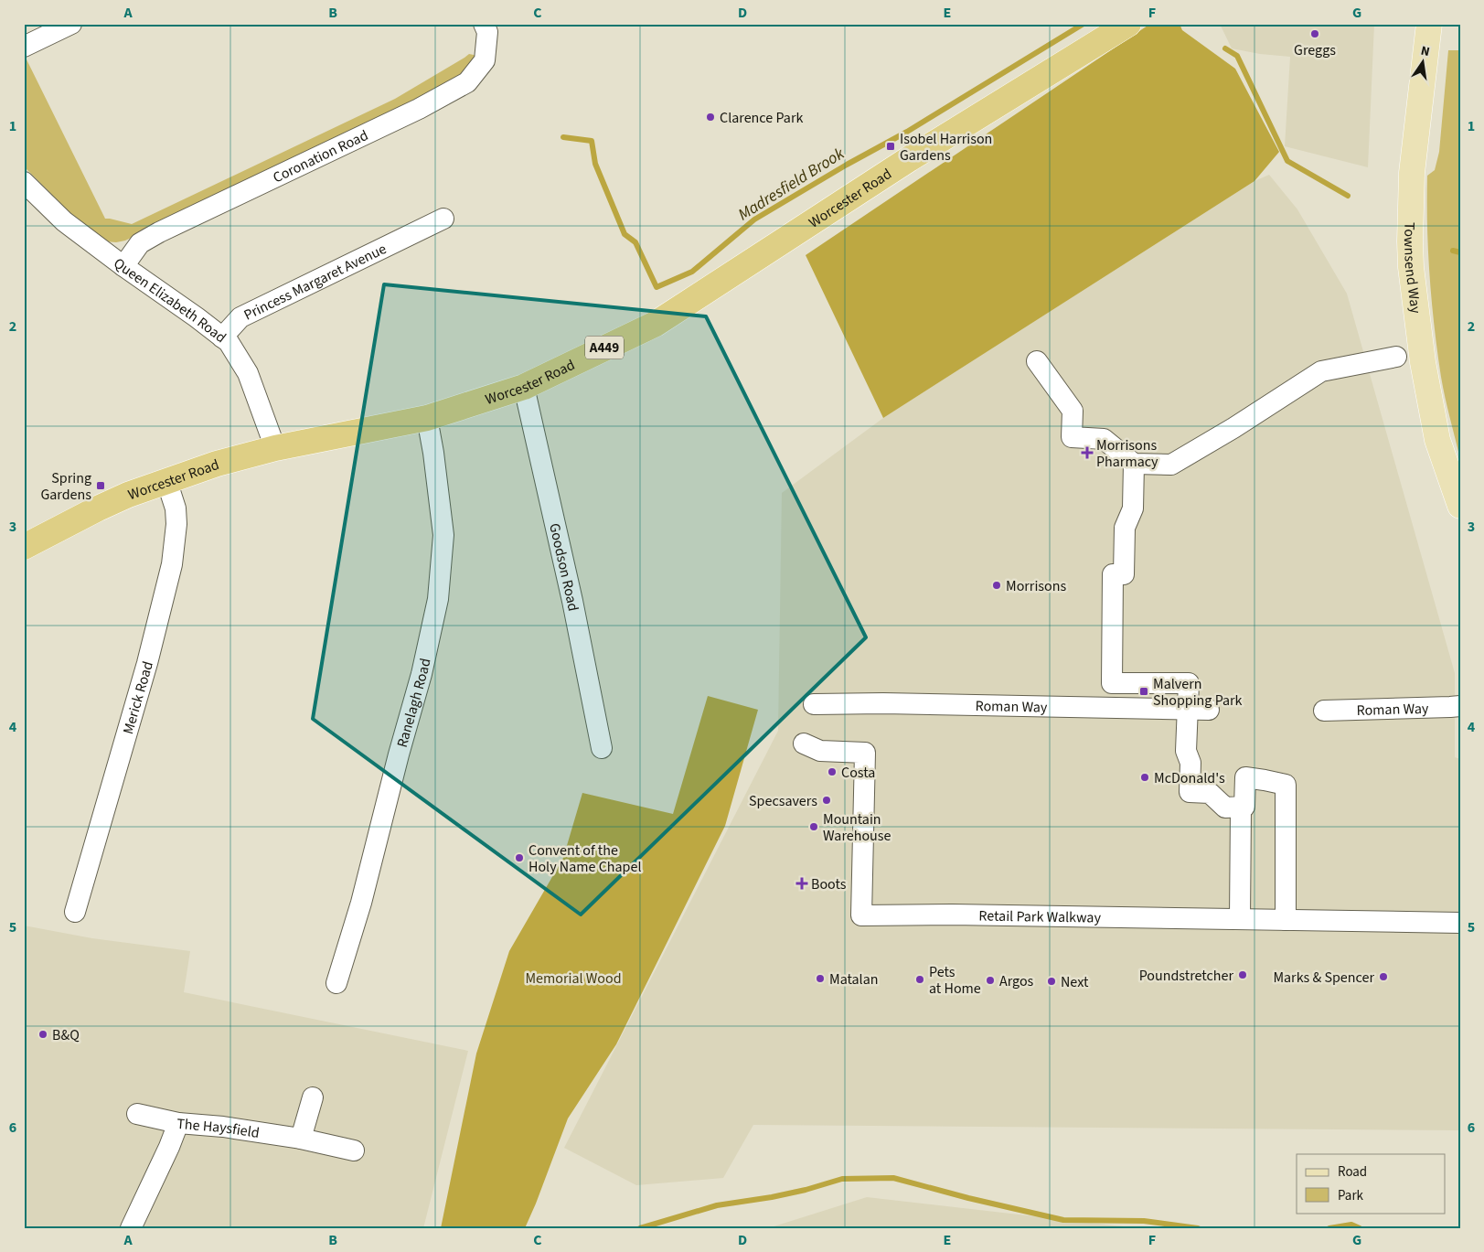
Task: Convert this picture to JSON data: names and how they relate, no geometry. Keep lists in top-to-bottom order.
{
  "streets": {
    "highway": ["Worcester Road", "A449"],
    "main road": ["Townsend Way"],
    "street": [
      "Coronation Road",
      "Princess Margaret Avenue",
      "Queen Elizabeth Road",
      "Goodson Road",
      "Merick Road",
      "Ranelagh Road",
      "Roman Way",
      "Retail Park Walkway",
      "The Haysfield"
    ]
  },
  "crossings": [
    ["Coronation Road", "Queen Elizabeth Road"],
    ["Worcester Road", "Queen Elizabeth Road"],
    ["Worcester Road", "Goodson Road"],
    ["Worcester Road", "Merick Road"],
    ["Worcester Road", "Ranelagh Road"],
    ["Princess Margaret Avenue", "Queen Elizabeth Road"]
  ],
  "water": ["Madresfield Brook"],
  "parks": ["Memorial Wood"],
  "places": {
    "other": [
      "Greggs",
      "Clarence Park",
      "Morrisons",
      "Costa",
      "McDonald's",
      "Specsavers",
      "Mountain Warehouse",
      "Convent of the Holy Name Chapel",
      "Poundstretcher",
      "Marks & Spencer",
      "Matalan",
      "Pets at Home",
      "Argos",
      "Next",
      "B&Q"
    ],
    "transit": ["Isobel Harrison Gardens", "Spring Gardens", "Malvern Shopping Park"],
    "health": ["Morrisons Pharmacy", "Boots"]
  },
  "legend": ["Road", "Park"],
  "north": "top",
  "grid": {
    "columns": [
      "A",
      "B",
      "C",
      "D",
      "E",
      "F",
      "G"
    ],
    "rows": [
      "1",
      "2",
      "3",
      "4",
      "5",
      "6"
    ]
  }
}
